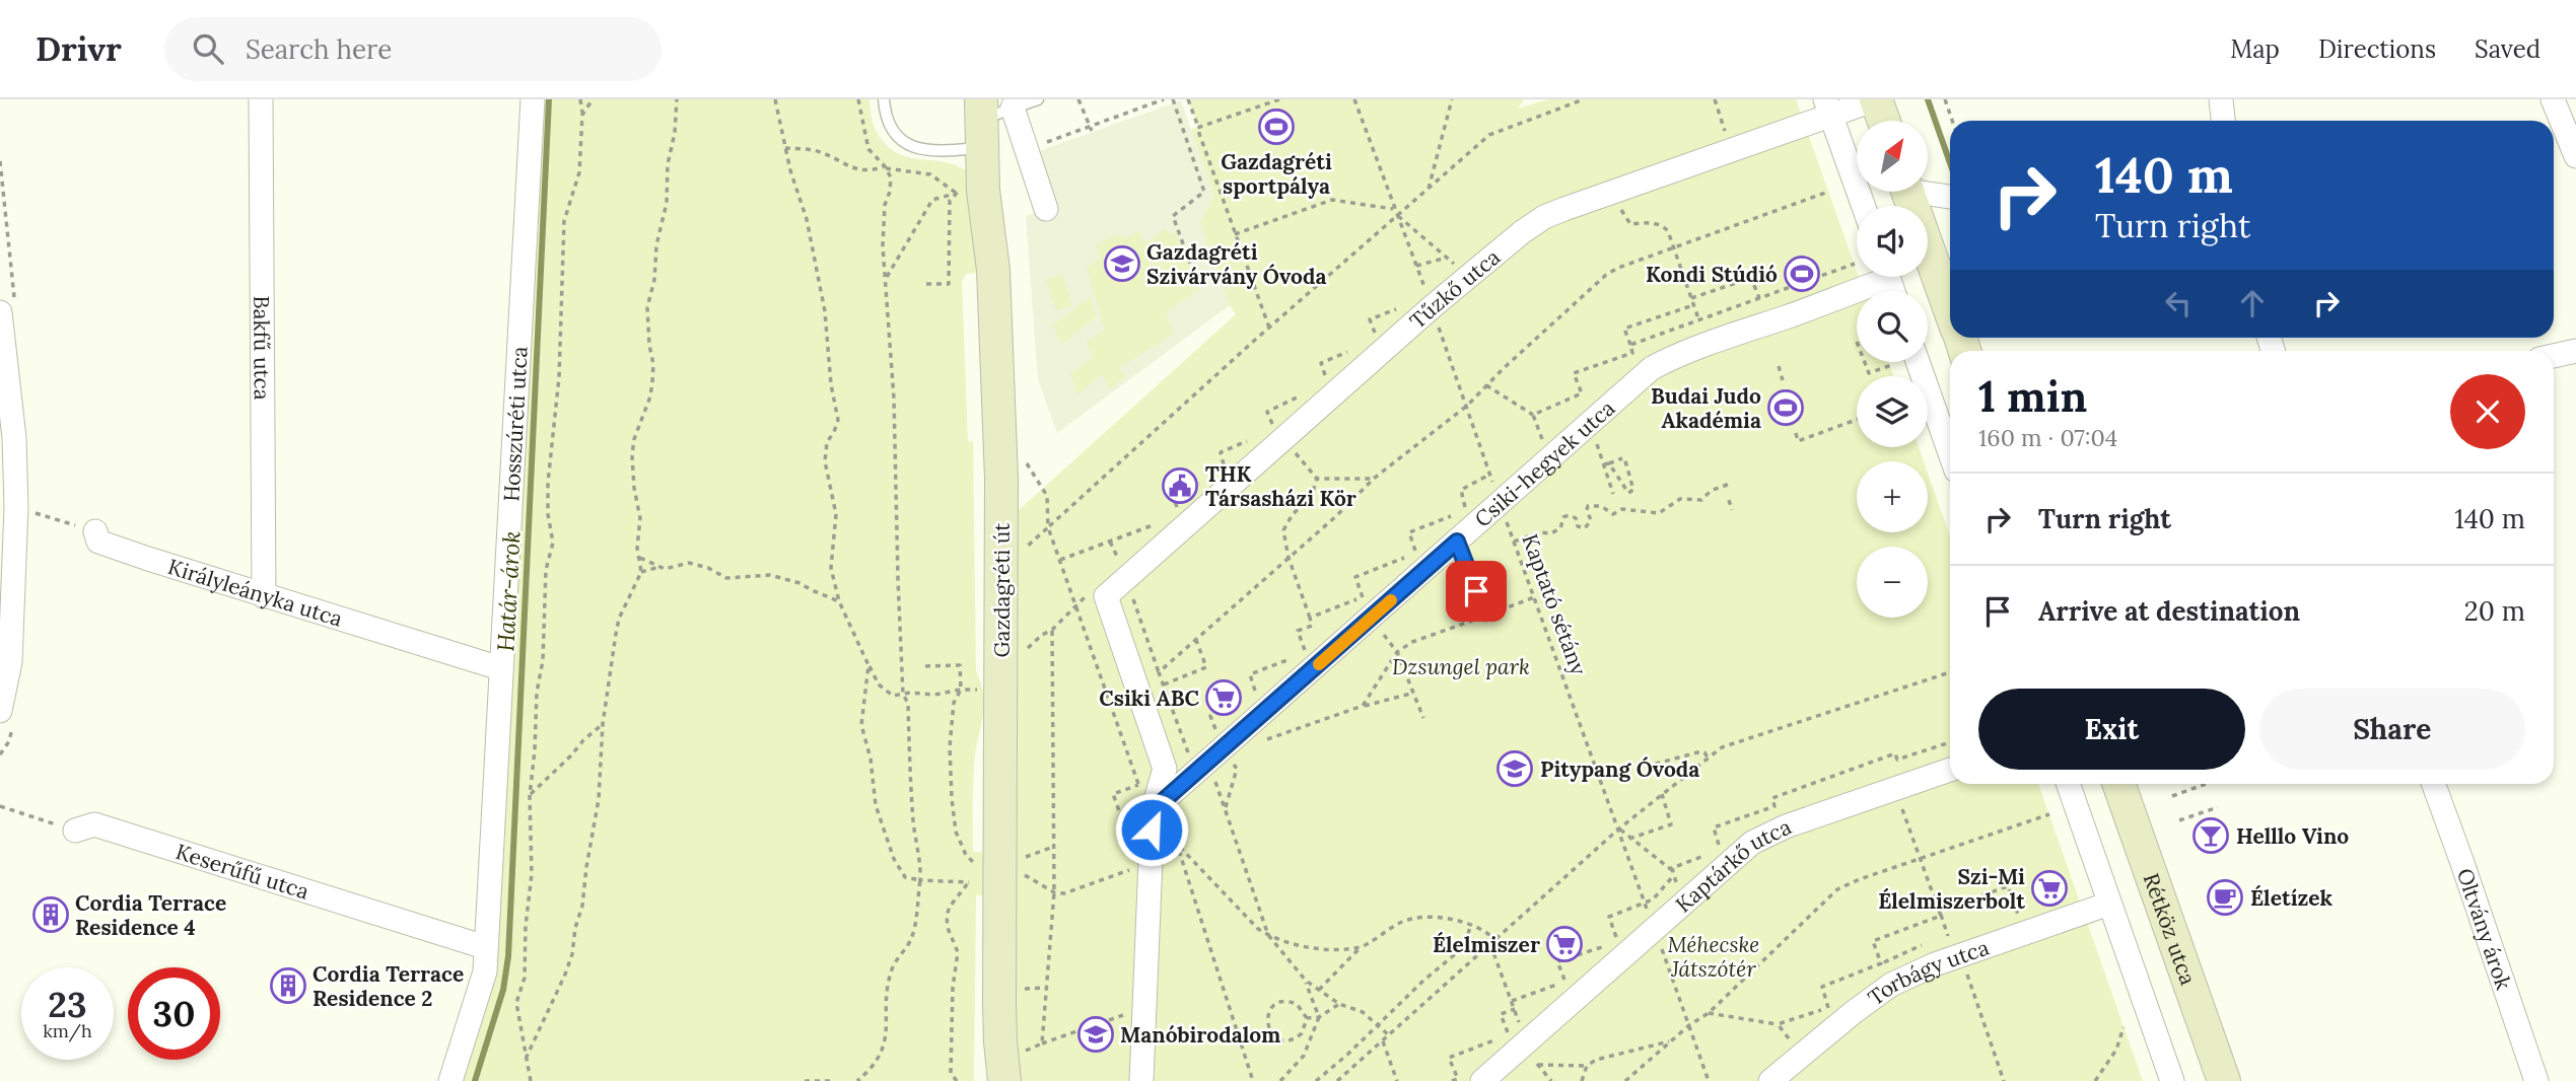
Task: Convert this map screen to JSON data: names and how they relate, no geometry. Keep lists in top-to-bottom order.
{
  "streets": {
    "street": [
      "Tűzkő utca",
      "Bakfű utca",
      "Hosszúréti utca",
      "Csiki-hegyek utca",
      "Gazdagréti út",
      "Királyleányka utca",
      "Kaptárkő utca",
      "Keserűfű utca",
      "Rétköz utca",
      "Oltvány árok",
      "Torbágy utca"
    ],
    "path": ["Kaptató sétány"]
  },
  "crossings": [
    ["Tűzkő utca", "Csiki-hegyek utca"],
    ["Tűzkő utca", "Kaptató sétány"],
    ["Bakfű utca", "Királyleányka utca"],
    ["Hosszúréti utca", "Királyleányka utca"],
    ["Hosszúréti utca", "Keserűfű utca"],
    ["Csiki-hegyek utca", "Kaptató sétány"],
    ["Kaptató sétány", "Kaptárkő utca"]
  ],
  "water": ["Határ-árok"],
  "parks": ["Dzsungel park", "Méhecske Játszótér"],
  "places": {
    "sports": ["Gazdagréti sportpálya", "Kondi Stúdió", "Budai Judo Akadémia"],
    "school or university": ["Gazdagréti Szivárvány Óvoda", "Pitypang Óvoda", "Manóbirodalom"],
    "public building": ["THK Társasházi Kör"],
    "supermarket": ["Csiki ABC", "Szi-Mi Élelmiszerbolt", "Élelmiszer"],
    "bar": ["Helllo Vino"],
    "cafe": ["Életízek"],
    "building": ["Cordia Terrace Residence 4", "Cordia Terrace Residence 2"]
  },
  "north": "top right",
  "page": {
    "header": "Drivr",
    "search": "Search here",
    "nav": ["Map", "Directions", "Saved"],
    "map_buttons": ["+", "−"],
    "turn": ["140 m", "Turn right"],
    "heading": ["1 min", "160 m · 07:04"],
    "list": [
      {
        "name": "Turn right",
        "value": "140 m"
      },
      {
        "name": "Arrive at destination",
        "value": "20 m"
      }
    ],
    "buttons": ["Exit", "Share"],
    "speed": "23 km/h",
    "limit": "30"
  }
}
